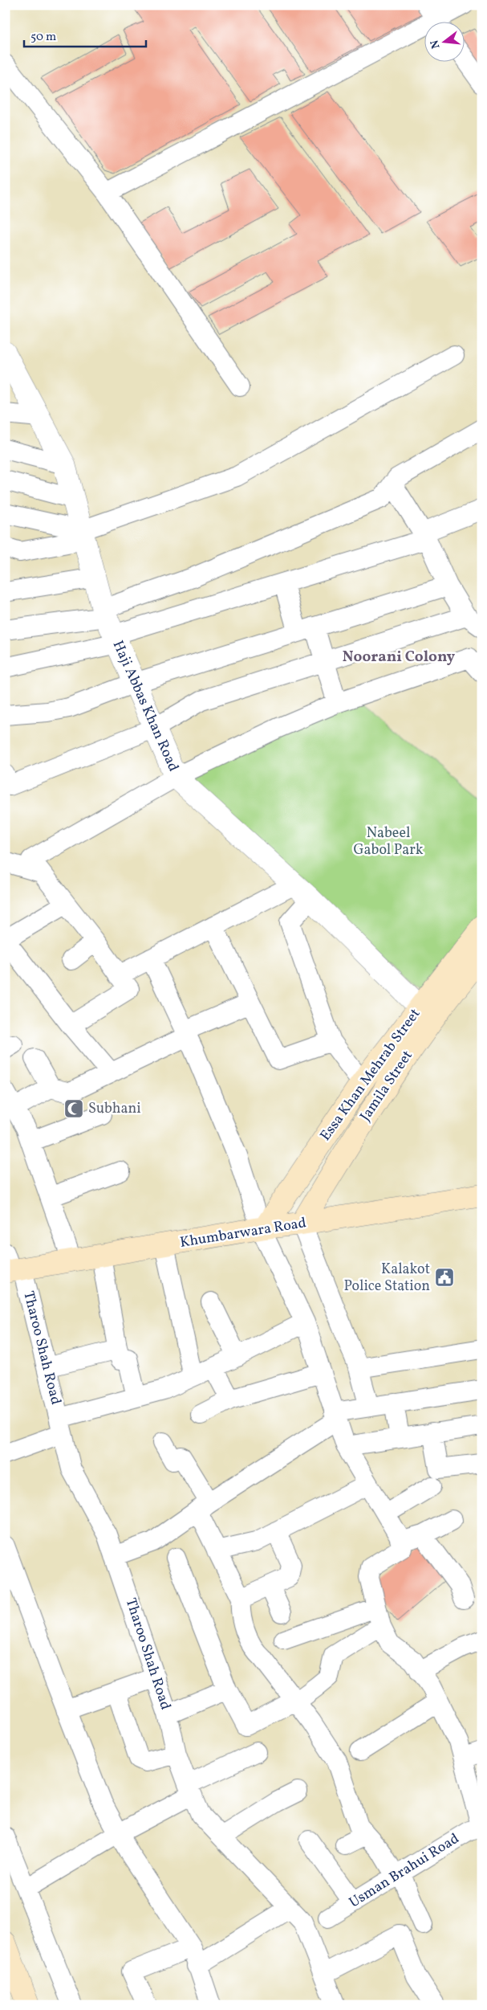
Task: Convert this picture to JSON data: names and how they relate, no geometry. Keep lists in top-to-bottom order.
{
  "streets": {
    "main road": ["Essa Khan Mehrab Street", "Jamila Street", "Khumbarwara Road"],
    "street": ["Haji Abbas Khan Road", "Tharoo Shah Road", "Usman Brahui Road"]
  },
  "crossings": [
    ["Haji Abbas Khan Road", "Essa Khan Mehrab Street"],
    ["Haji Abbas Khan Road", "Jamila Street"],
    ["Essa Khan Mehrab Street", "Jamila Street"],
    ["Essa Khan Mehrab Street", "Khumbarwara Road"],
    ["Jamila Street", "Khumbarwara Road"],
    ["Khumbarwara Road", "Tharoo Shah Road"]
  ],
  "districts": ["Noorani Colony"],
  "parks": ["Nabeel Gabol Park"],
  "places": {
    "mosque": ["Subhani"],
    "public building": ["Kalakot Police Station"]
  },
  "scale_bar": "50 m",
  "north": "left"
}
